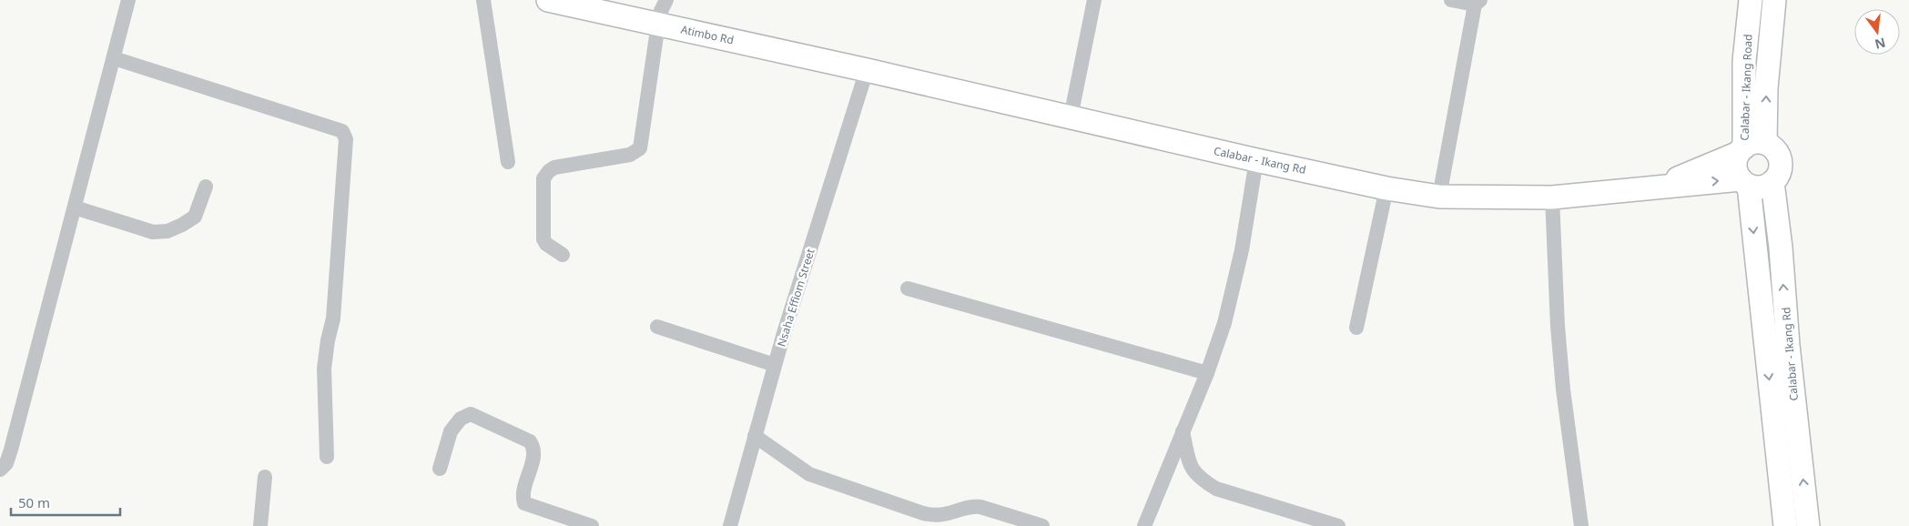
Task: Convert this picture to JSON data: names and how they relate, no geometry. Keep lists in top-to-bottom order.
{
  "streets": {
    "main road": ["Atimbo Rd", "Calabar - Ikang Road", "Calabar - Ikang Rd"],
    "street": ["Nsaha Effiom Street"]
  },
  "crossings": [
    ["Atimbo Rd", "Calabar - Ikang Rd"],
    ["Atimbo Rd", "Nsaha Effiom Street"],
    ["Calabar - Ikang Road", "Calabar - Ikang Rd"],
    ["Calabar - Ikang Rd", "Nsaha Effiom Street"]
  ],
  "scale_bar": "50 m",
  "north": "bottom"
}
